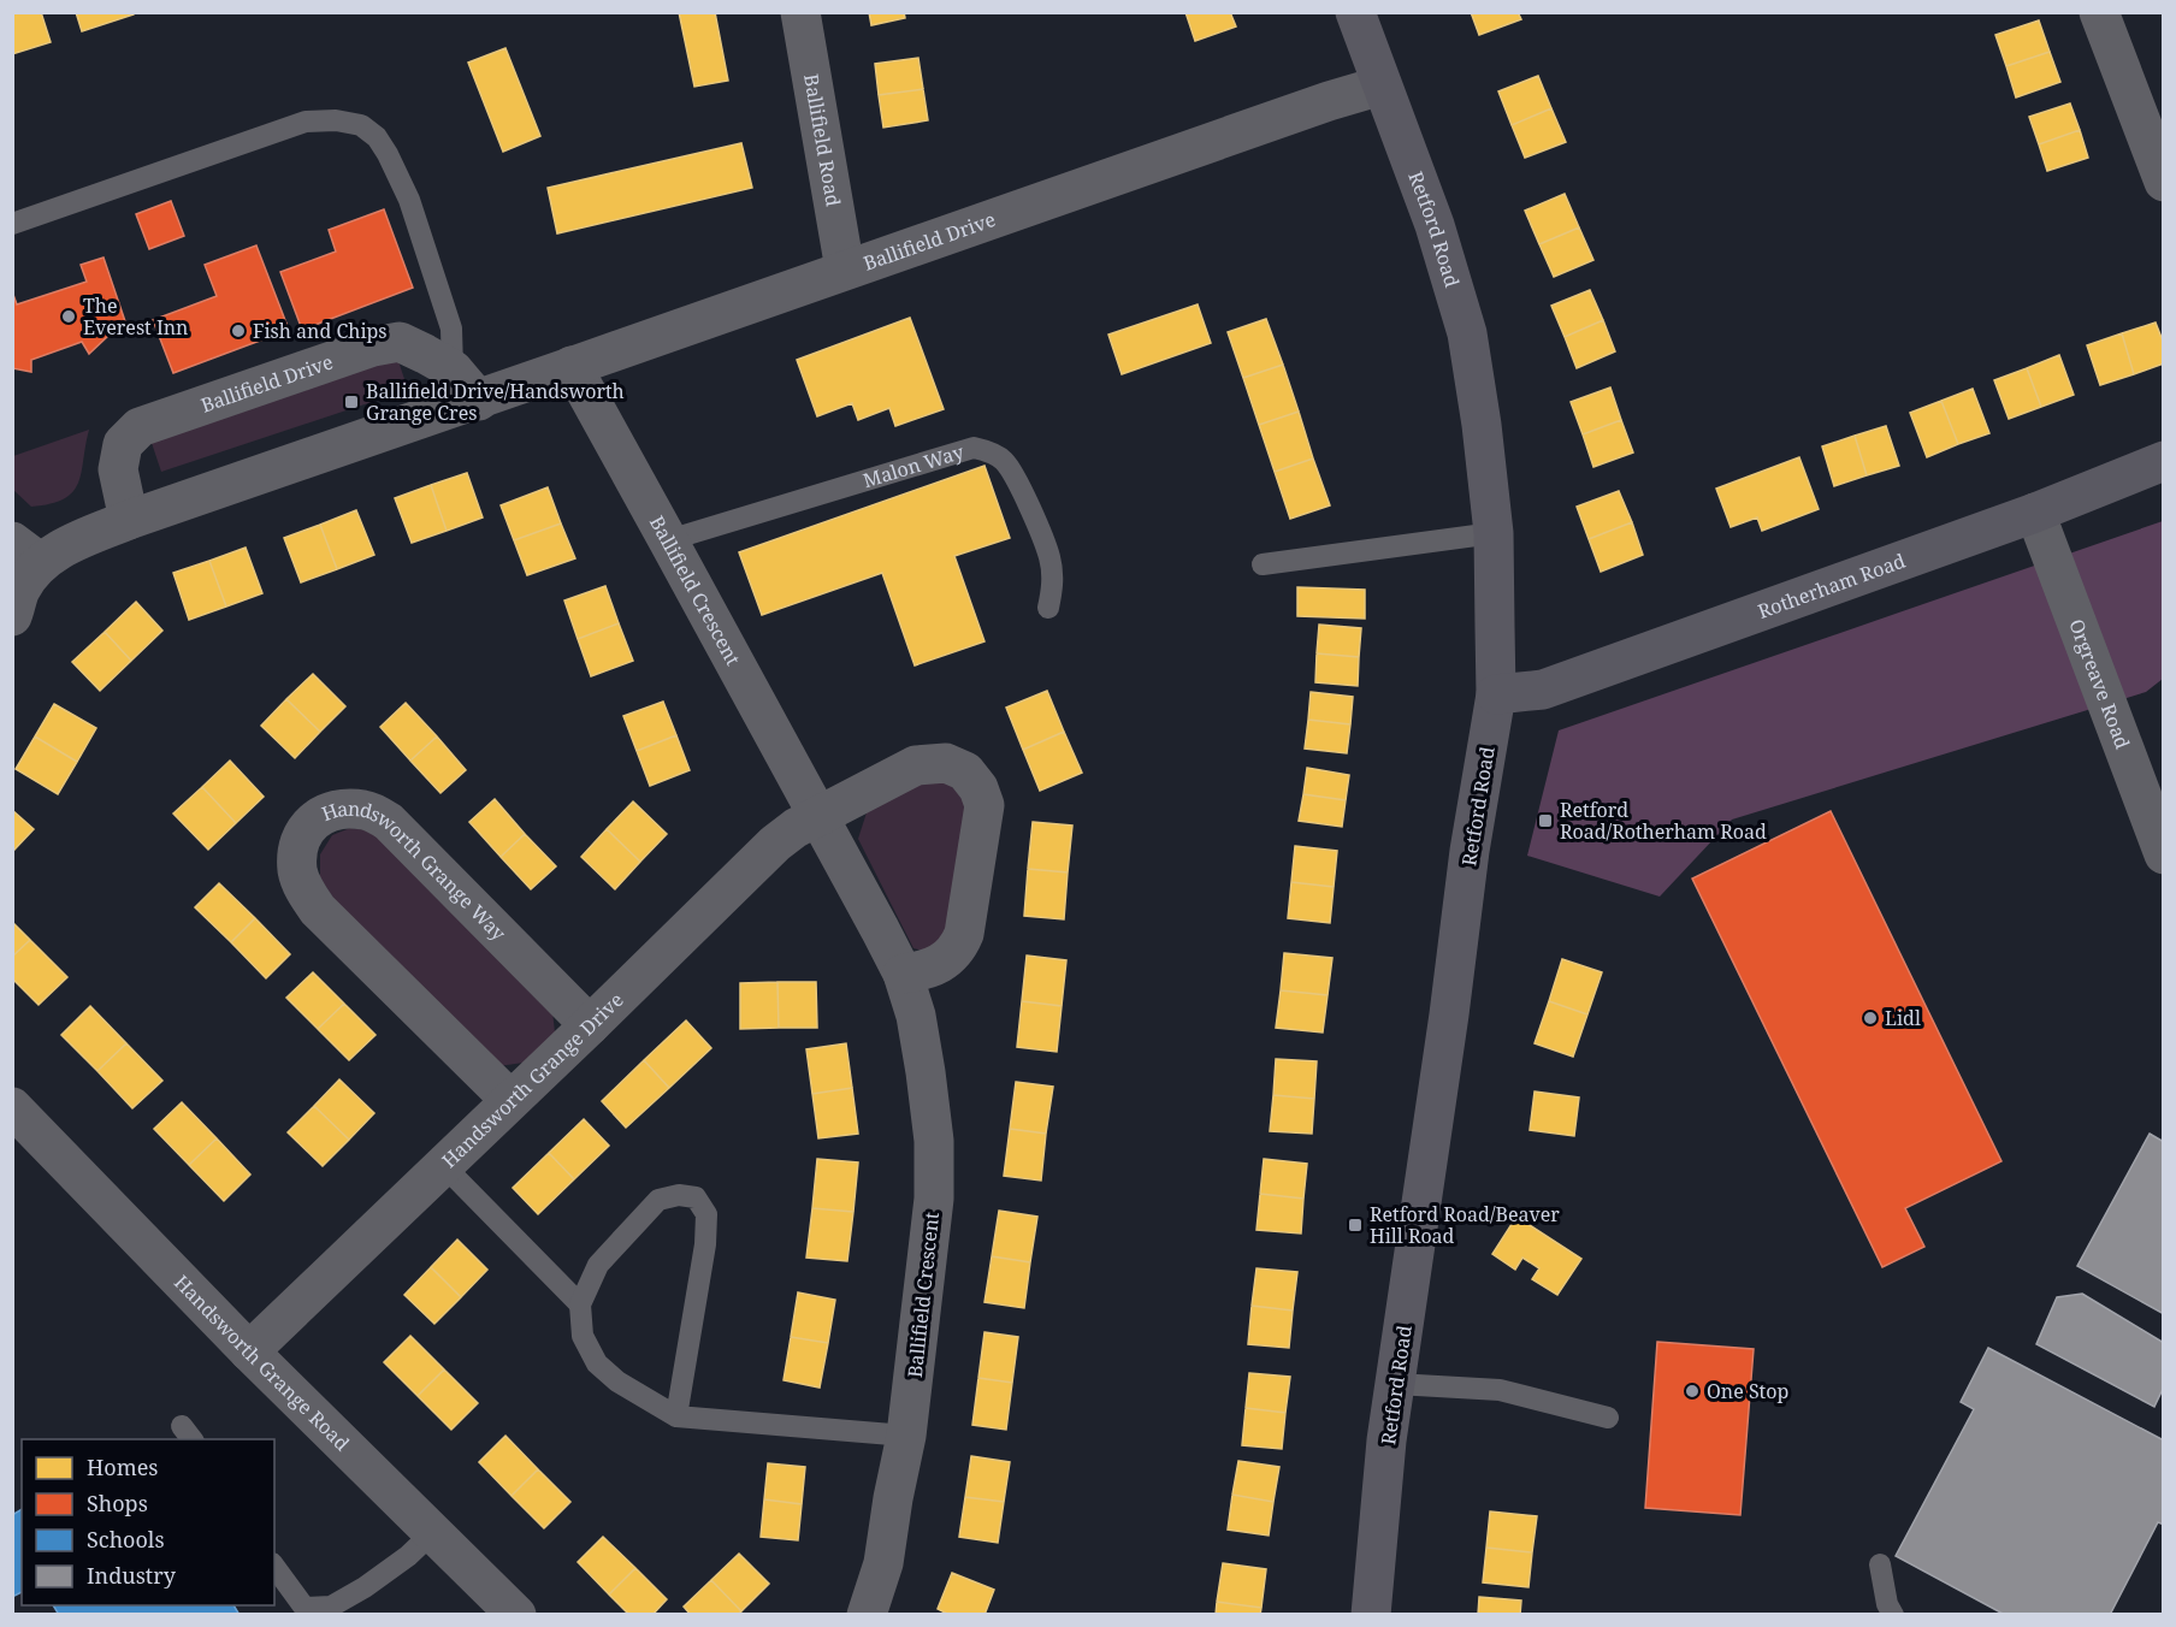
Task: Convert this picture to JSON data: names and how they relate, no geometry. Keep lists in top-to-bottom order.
{
  "streets": {
    "main road": ["Retford Road", "Rotherham Road"],
    "street": [
      "Ballifield Road",
      "Ballifield Drive",
      "Ballifield Crescent",
      "Orgreave Road",
      "Handsworth Grange Way",
      "Handsworth Grange Drive",
      "Handsworth Grange Road"
    ],
    "lane": ["Malon Way"]
  },
  "crossings": [
    ["Ballifield Road", "Ballifield Drive"],
    ["Retford Road", "Ballifield Drive"],
    ["Retford Road", "Rotherham Road"],
    ["Ballifield Drive", "Ballifield Crescent"],
    ["Malon Way", "Ballifield Crescent"],
    ["Rotherham Road", "Orgreave Road"],
    ["Ballifield Crescent", "Handsworth Grange Drive"],
    ["Handsworth Grange Way", "Handsworth Grange Drive"],
    ["Handsworth Grange Drive", "Handsworth Grange Road"]
  ],
  "places": {
    "other": [
      "The Everest Inn",
      "Fish and Chips",
      "Lidl",
      "One Stop"
    ],
    "transit": ["Ballifield Drive/Handsworth Grange Cres", "Retford Road/Rotherham Road", "Retford Road/Beaver Hill Road"]
  },
  "legend": [
    "Homes",
    "Shops",
    "Schools",
    "Industry"
  ]
}
